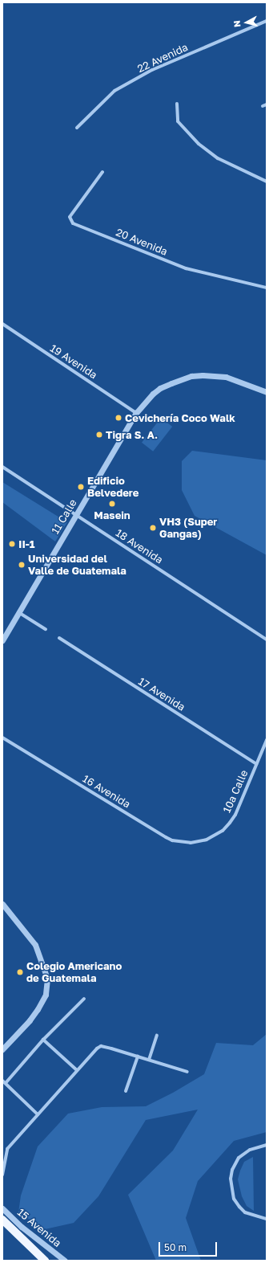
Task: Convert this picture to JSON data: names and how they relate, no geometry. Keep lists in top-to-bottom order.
{
  "streets": {
    "street": [
      "22 Avenida",
      "20 Avenida",
      "19 Avenida",
      "11 Calle",
      "18 Avenida",
      "17 Avenida",
      "16 Avenida",
      "10a Calle",
      "15 Avenida"
    ]
  },
  "crossings": [
    ["19 Avenida", "11 Calle"],
    ["11 Calle", "18 Avenida"],
    ["17 Avenida", "10a Calle"],
    ["16 Avenida", "10a Calle"]
  ],
  "places": [
    "Cevichería Coco Walk",
    "Tigra S. A.",
    "Edificio Belvedere",
    "Masein",
    "VH3 (Super Gangas)",
    "II-1",
    "Universidad del Valle de Guatemala",
    "Colegio Americano de Guatemala"
  ],
  "scale_bar": "50 m",
  "north": "left"
}
